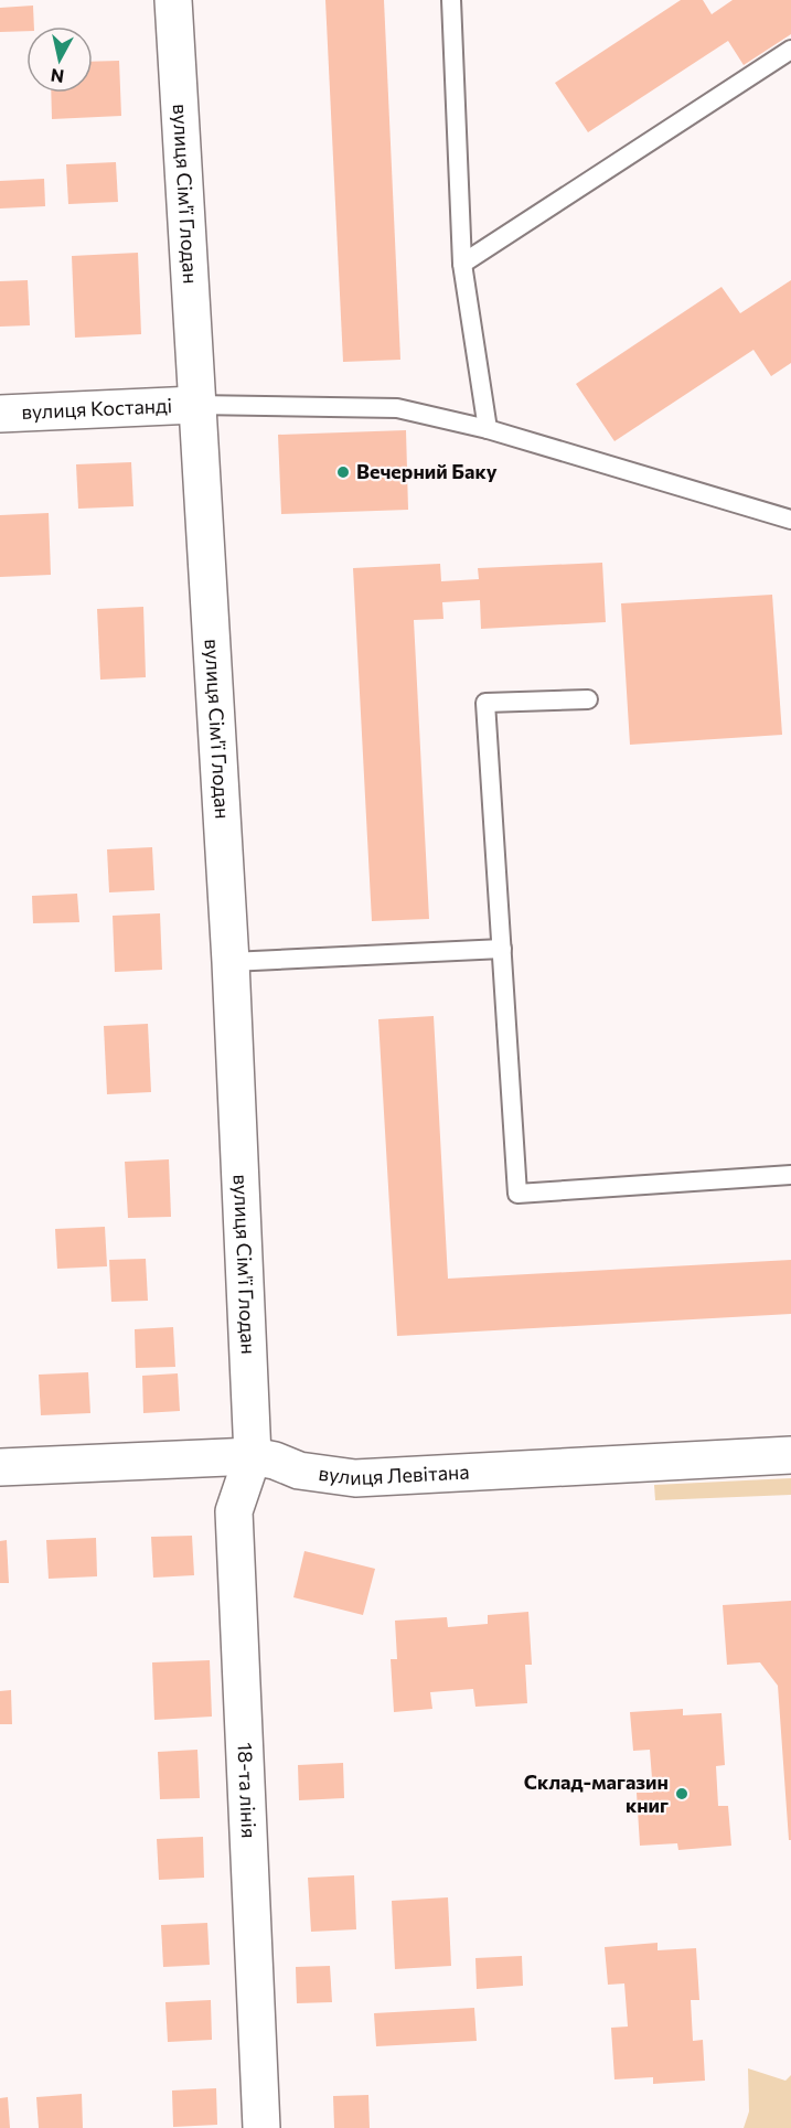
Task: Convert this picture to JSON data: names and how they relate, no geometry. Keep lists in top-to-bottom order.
{
  "streets": {
    "street": [
      "вулиця Сім'ї Глодан",
      "вулиця Костанді",
      "вулиця Левітана",
      "18-та лінія"
    ]
  },
  "crossings": [
    ["вулиця Сім'ї Глодан", "вулиця Костанді"],
    ["вулиця Сім'ї Глодан", "вулиця Левітана"],
    ["вулиця Сім'ї Глодан", "18-та лінія"],
    ["вулиця Левітана", "18-та лінія"]
  ],
  "places": ["Вечерний Баку", "Склад-магазин книг"],
  "north": "bottom"
}
